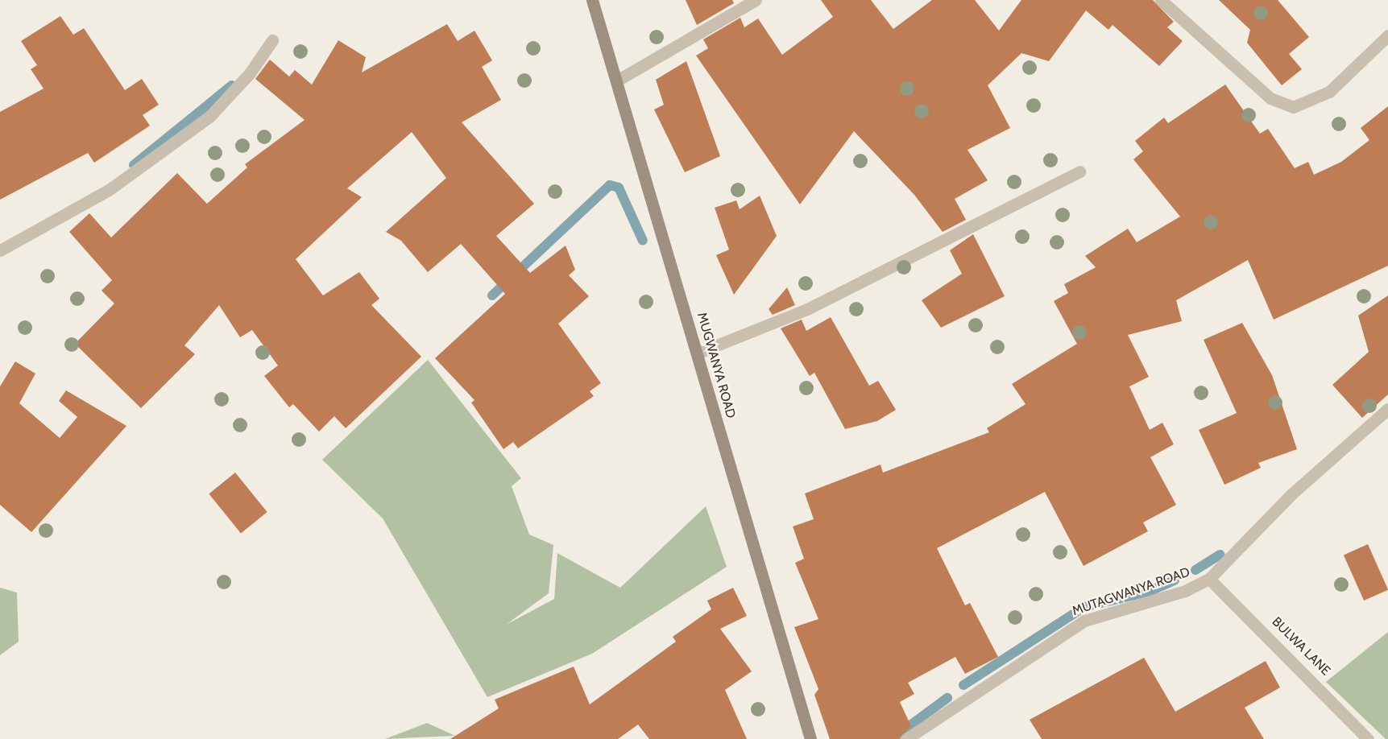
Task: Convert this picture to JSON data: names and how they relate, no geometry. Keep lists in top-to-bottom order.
{
  "streets": {
    "street": ["MUGWANYA ROAD", "MUTAGWANYA ROAD", "BULWA LANE"]
  },
  "crossings": [
    ["MUTAGWANYA ROAD", "BULWA LANE"]
  ]
}
